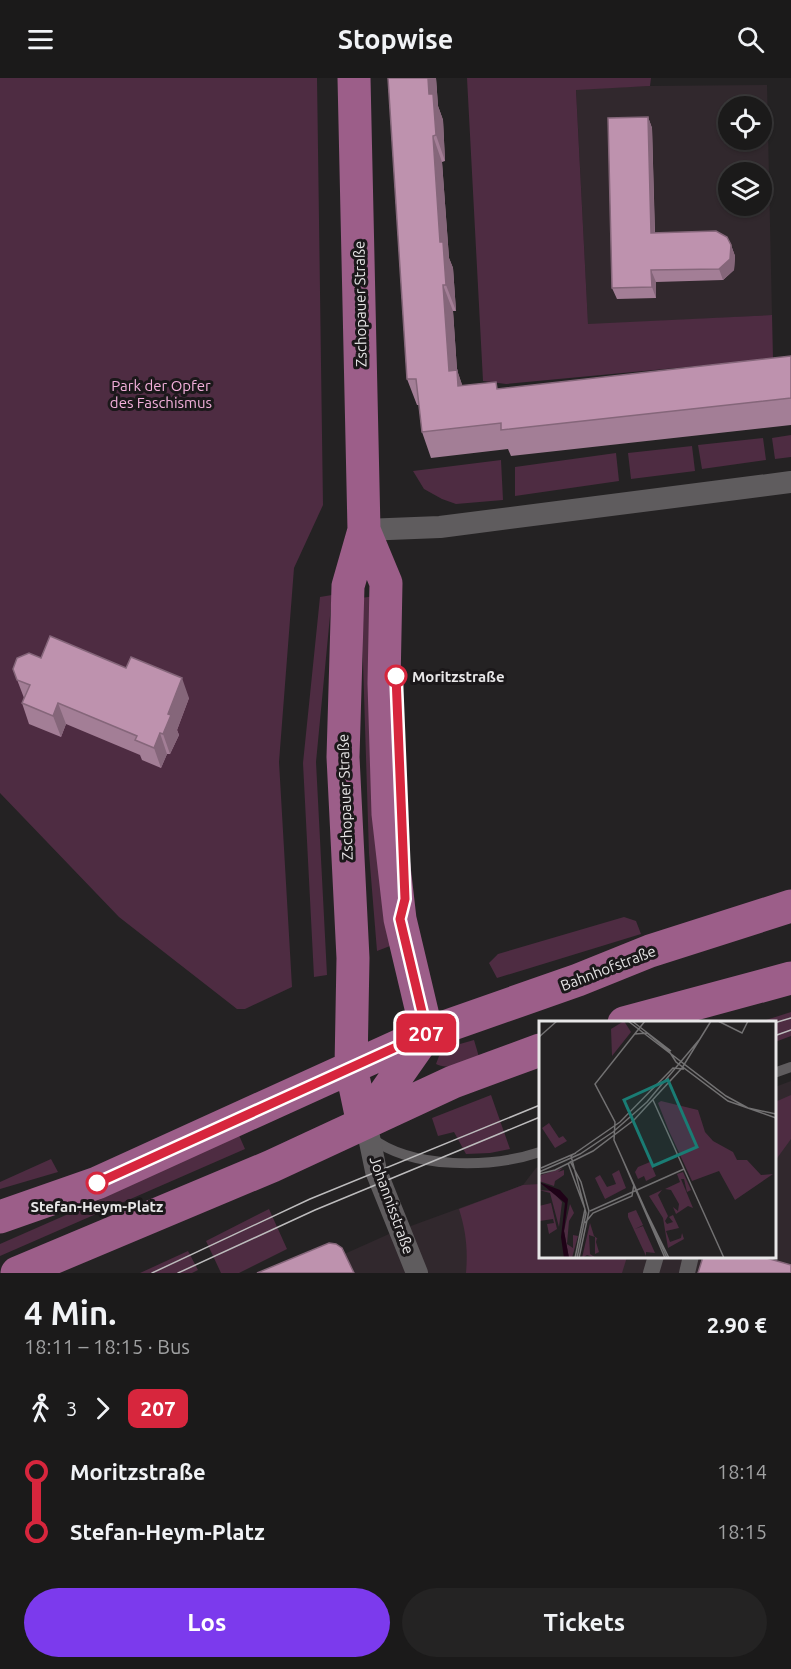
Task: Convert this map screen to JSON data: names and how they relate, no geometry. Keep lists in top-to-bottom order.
{
  "streets": {
    "main road": ["Zschopauer Straße", "Bahnhofstraße"],
    "street": ["Johannisstraße"]
  },
  "crossings": [
    ["Zschopauer Straße", "Bahnhofstraße"],
    ["Zschopauer Straße", "Johannisstraße"]
  ],
  "parks": ["Park der Opfer des Faschismus"],
  "places": ["Moritzstraße", "Stefan-Heym-Platz"],
  "lines": ["bus line 207"],
  "page": {
    "header": "Stopwise",
    "on_map": "207",
    "heading": ["4 Min.", "18:11 – 18:15 · Bus", "2.90 €"],
    "legs": ["3", "207"],
    "list": [
      {
        "name": "Moritzstraße",
        "value": "18:14"
      },
      {
        "name": "Stefan-Heym-Platz",
        "value": "18:15"
      }
    ],
    "buttons": ["Los", "Tickets"]
  }
}
